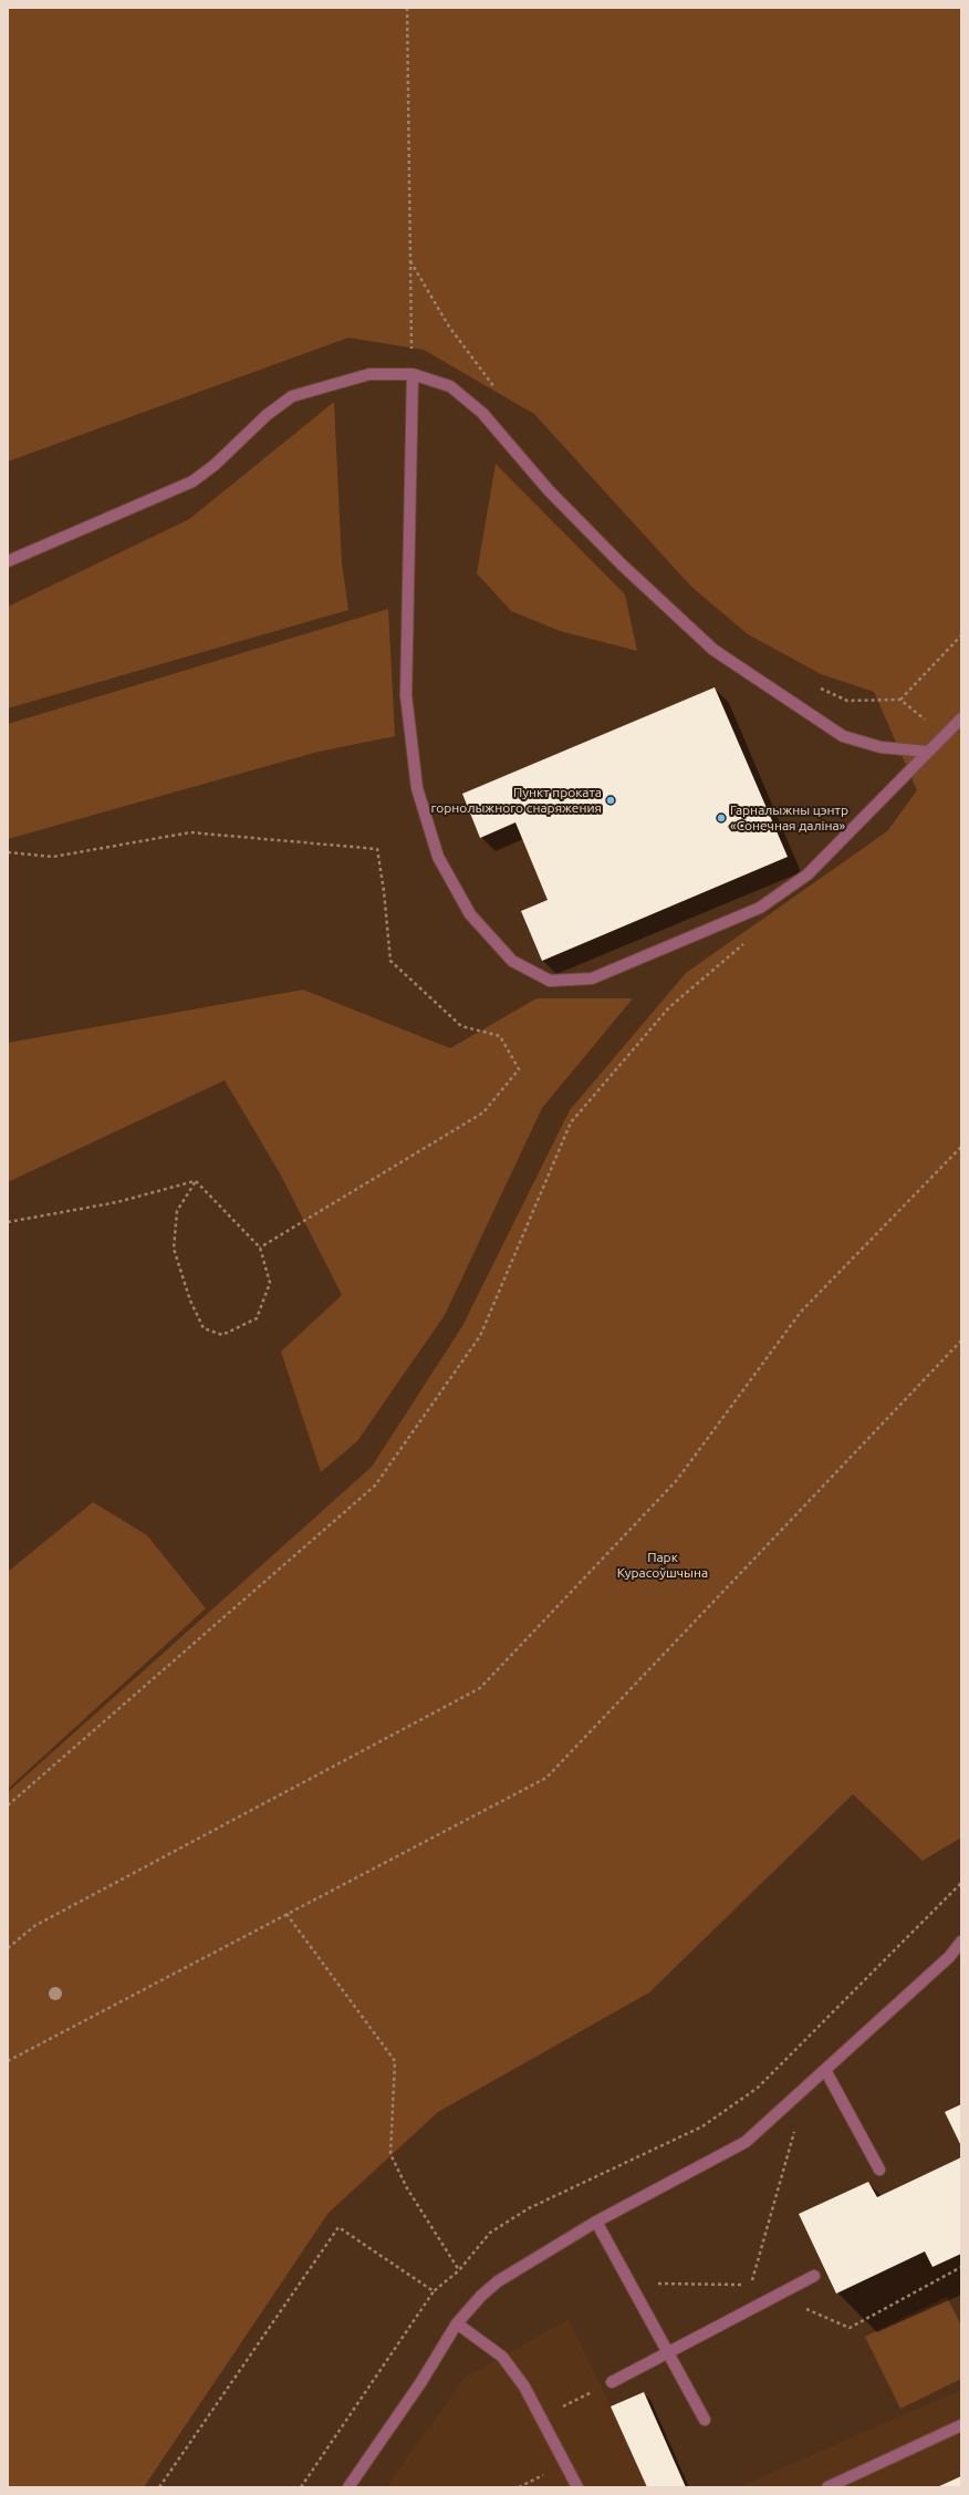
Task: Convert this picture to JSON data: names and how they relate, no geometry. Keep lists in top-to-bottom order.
{
  "parks": ["Парк Курасоўшчына"],
  "places": ["Пункт проката горнолыжного снаряжения", "Гарналыжны цэнтр «Сонечная даліна»"]
}
